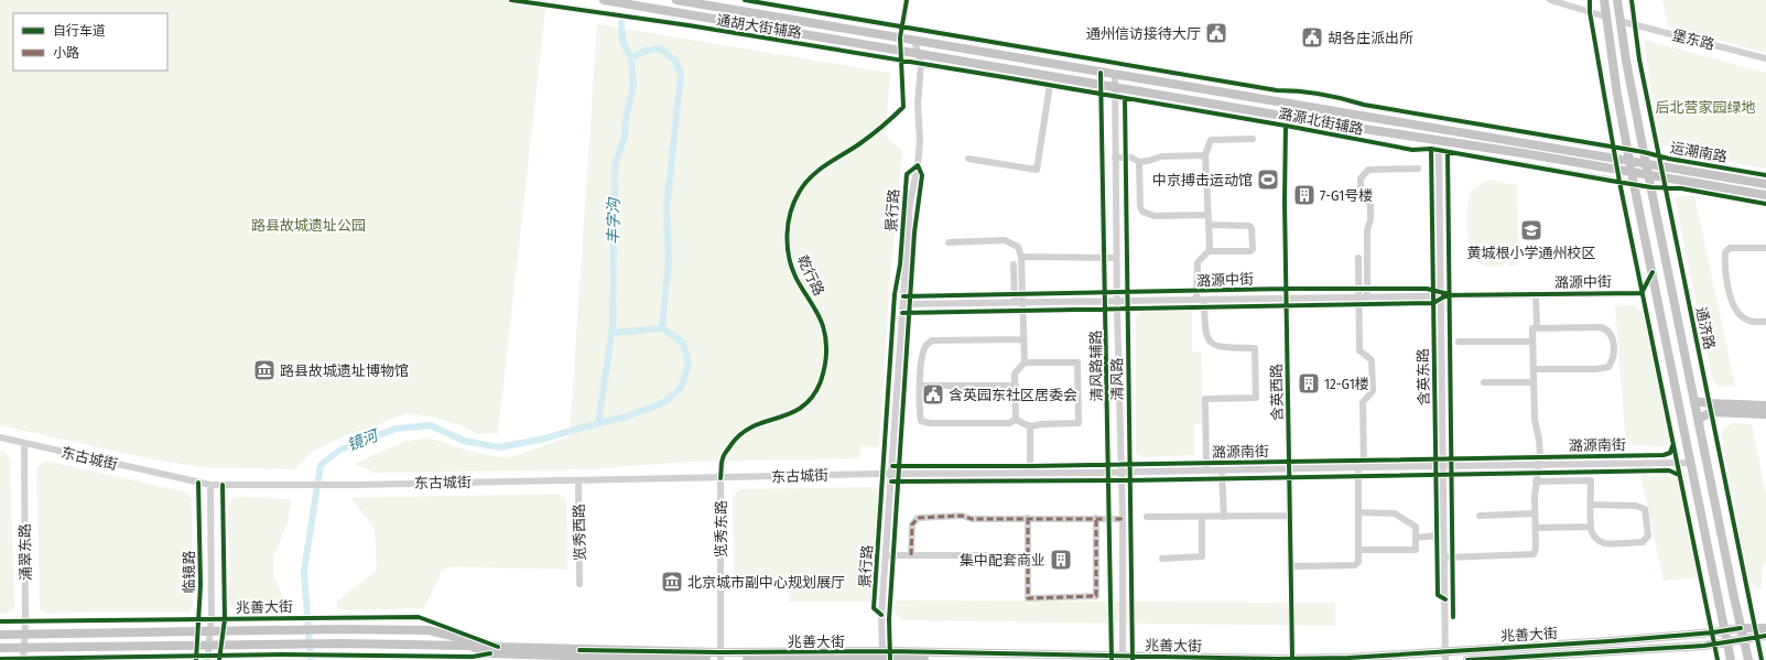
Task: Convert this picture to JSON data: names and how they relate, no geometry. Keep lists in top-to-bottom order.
{
  "streets": {
    "main road": ["运潮南路", "通济路", "兆善大街"],
    "street": [
      "通胡大街辅路",
      "堡东路",
      "潞源北街辅路",
      "景行路",
      "潞源中街",
      "清风路辅路",
      "含英东路",
      "清风路",
      "含英西路",
      "潞源南街",
      "东古城街",
      "览秀东路",
      "览秀西路",
      "涌翠东路",
      "临镜路"
    ],
    "cycle path": ["乾行路"]
  },
  "crossings": [
    ["通胡大街辅路", "潞源北街辅路"],
    ["通胡大街辅路", "景行路"],
    ["堡东路", "通济路"],
    ["潞源北街辅路", "清风路辅路"],
    ["潞源北街辅路", "含英东路"],
    ["潞源北街辅路", "清风路"],
    ["潞源北街辅路", "含英西路"],
    ["运潮南路", "景行路"],
    ["运潮南路", "通济路"],
    ["运潮南路", "清风路辅路"],
    ["运潮南路", "清风路"],
    ["景行路", "潞源中街"],
    ["景行路", "潞源南街"],
    ["景行路", "东古城街"],
    ["景行路", "兆善大街"],
    ["潞源中街", "清风路辅路"],
    ["潞源中街", "含英东路"],
    ["潞源中街", "清风路"],
    ["潞源中街", "含英西路"],
    ["通济路", "兆善大街"],
    ["清风路辅路", "潞源南街"],
    ["清风路辅路", "兆善大街"],
    ["含英东路", "潞源南街"],
    ["含英东路", "兆善大街"],
    ["清风路", "潞源南街"],
    ["清风路", "兆善大街"],
    ["含英西路", "潞源南街"],
    ["含英西路", "兆善大街"],
    ["潞源南街", "东古城街"],
    ["东古城街", "览秀东路"],
    ["东古城街", "览秀西路"],
    ["东古城街", "涌翠东路"],
    ["东古城街", "临镜路"],
    ["览秀东路", "兆善大街"],
    ["涌翠东路", "兆善大街"],
    ["临镜路", "兆善大街"]
  ],
  "water": ["丰字沟", "镜河"],
  "parks": ["后北营家园绿地", "路县故城遗址公园"],
  "places": {
    "public building": ["通州信访接待大厅", "胡各庄派出所", "含英园东社区居委会"],
    "sports": ["中京搏击运动馆"],
    "building": ["7-G1号楼", "12-G1楼", "集中配套商业"],
    "school or university": ["黄城根小学通州校区"],
    "museum": ["路县故城遗址博物馆", "北京城市副中心规划展厅"]
  },
  "legend": ["自行车道", "小路"]
}
